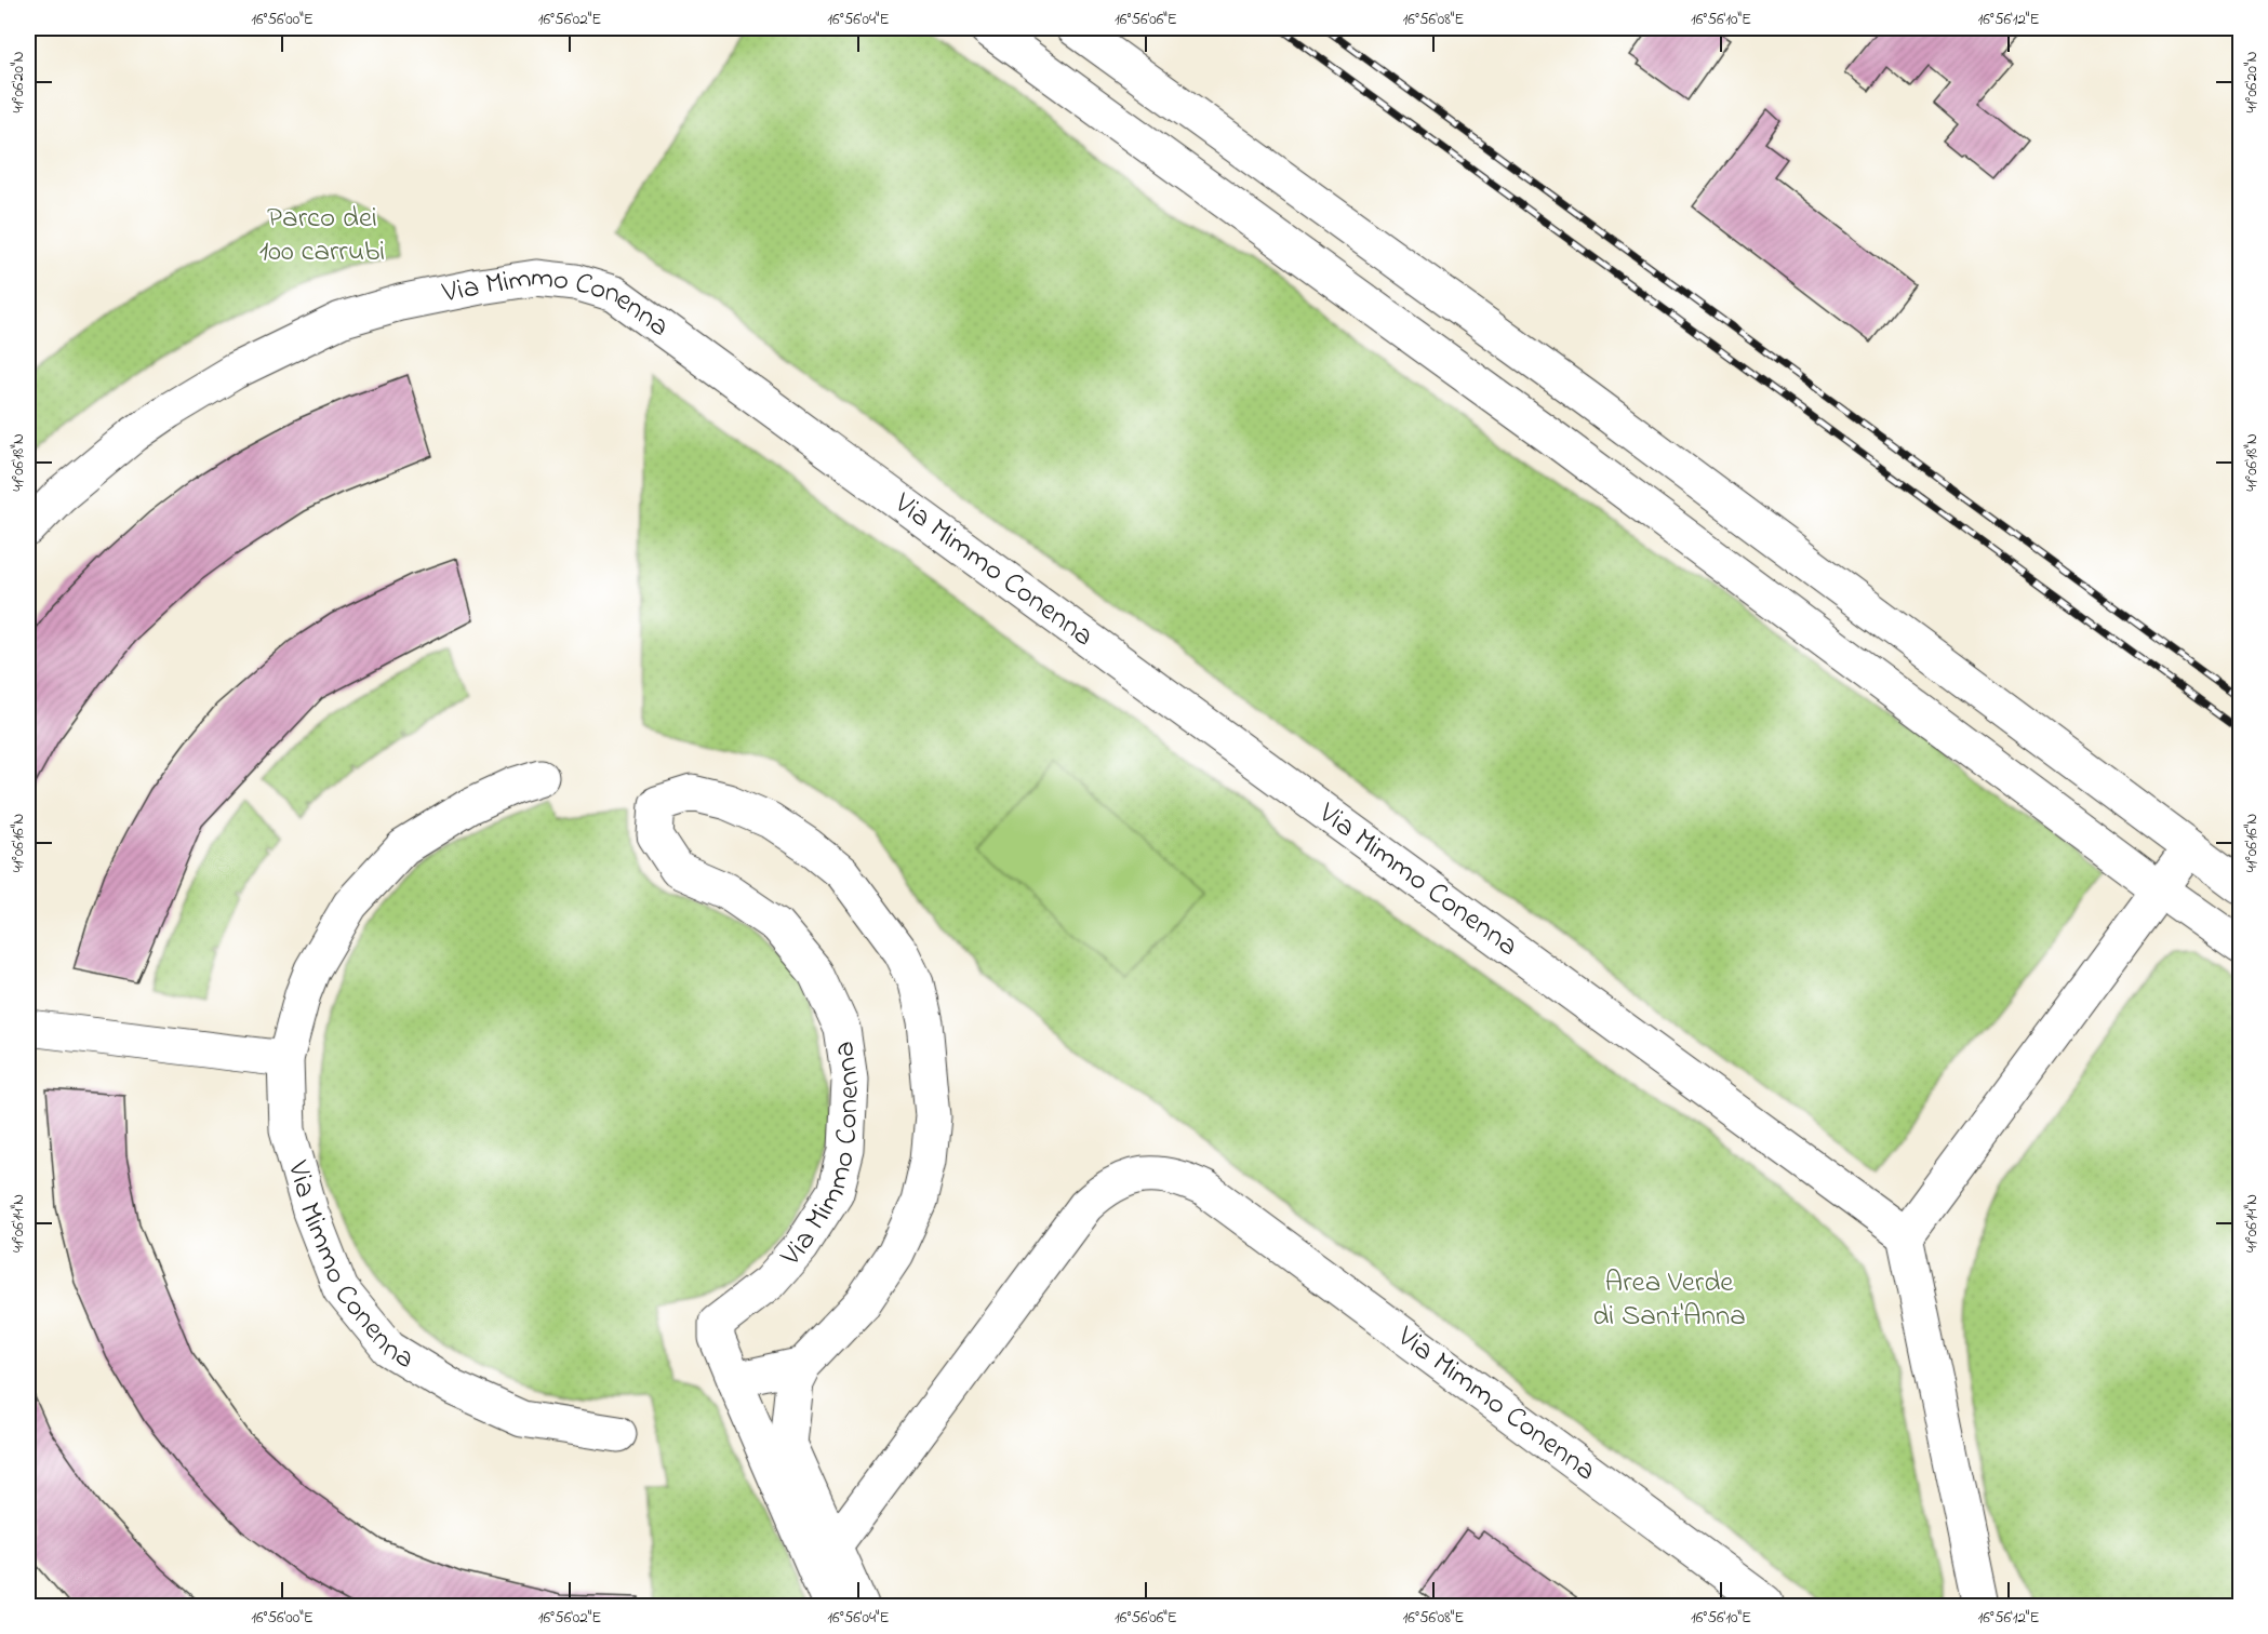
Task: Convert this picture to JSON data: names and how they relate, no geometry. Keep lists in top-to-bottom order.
{
  "streets": {
    "street": ["Via Mimmo Conenna"]
  },
  "parks": ["Parco dei 100 carrubi", "Area Verde di Sant'Anna"],
  "coordinates": [
    "16°56'00\"E",
    "16°56'02\"E",
    "16°56'04\"E",
    "16°56'06\"E",
    "16°56'08\"E",
    "16°56'10\"E",
    "16°56'12\"E",
    "41°06'20\"N",
    "41°06'18\"N",
    "41°06'16\"N",
    "41°06'14\"N"
  ]
}
